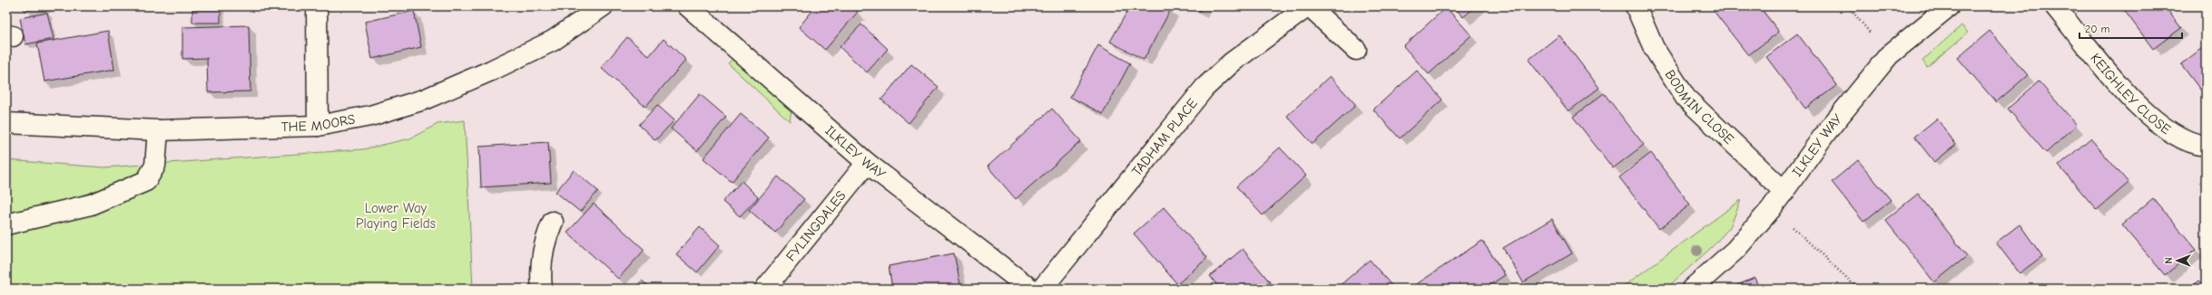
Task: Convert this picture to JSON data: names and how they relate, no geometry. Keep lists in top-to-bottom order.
{
  "streets": {
    "street": [
      "KEIGHLEY CLOSE",
      "BODMIN CLOSE",
      "THE MOORS",
      "TADHAM PLACE",
      "ILKLEY WAY",
      "FYLINGDALES"
    ]
  },
  "crossings": [
    ["BODMIN CLOSE", "ILKLEY WAY"],
    ["ILKLEY WAY", "FYLINGDALES"]
  ],
  "parks": ["Lower Way Playing Fields"],
  "scale_bar": "20 m",
  "north": "left"
}
